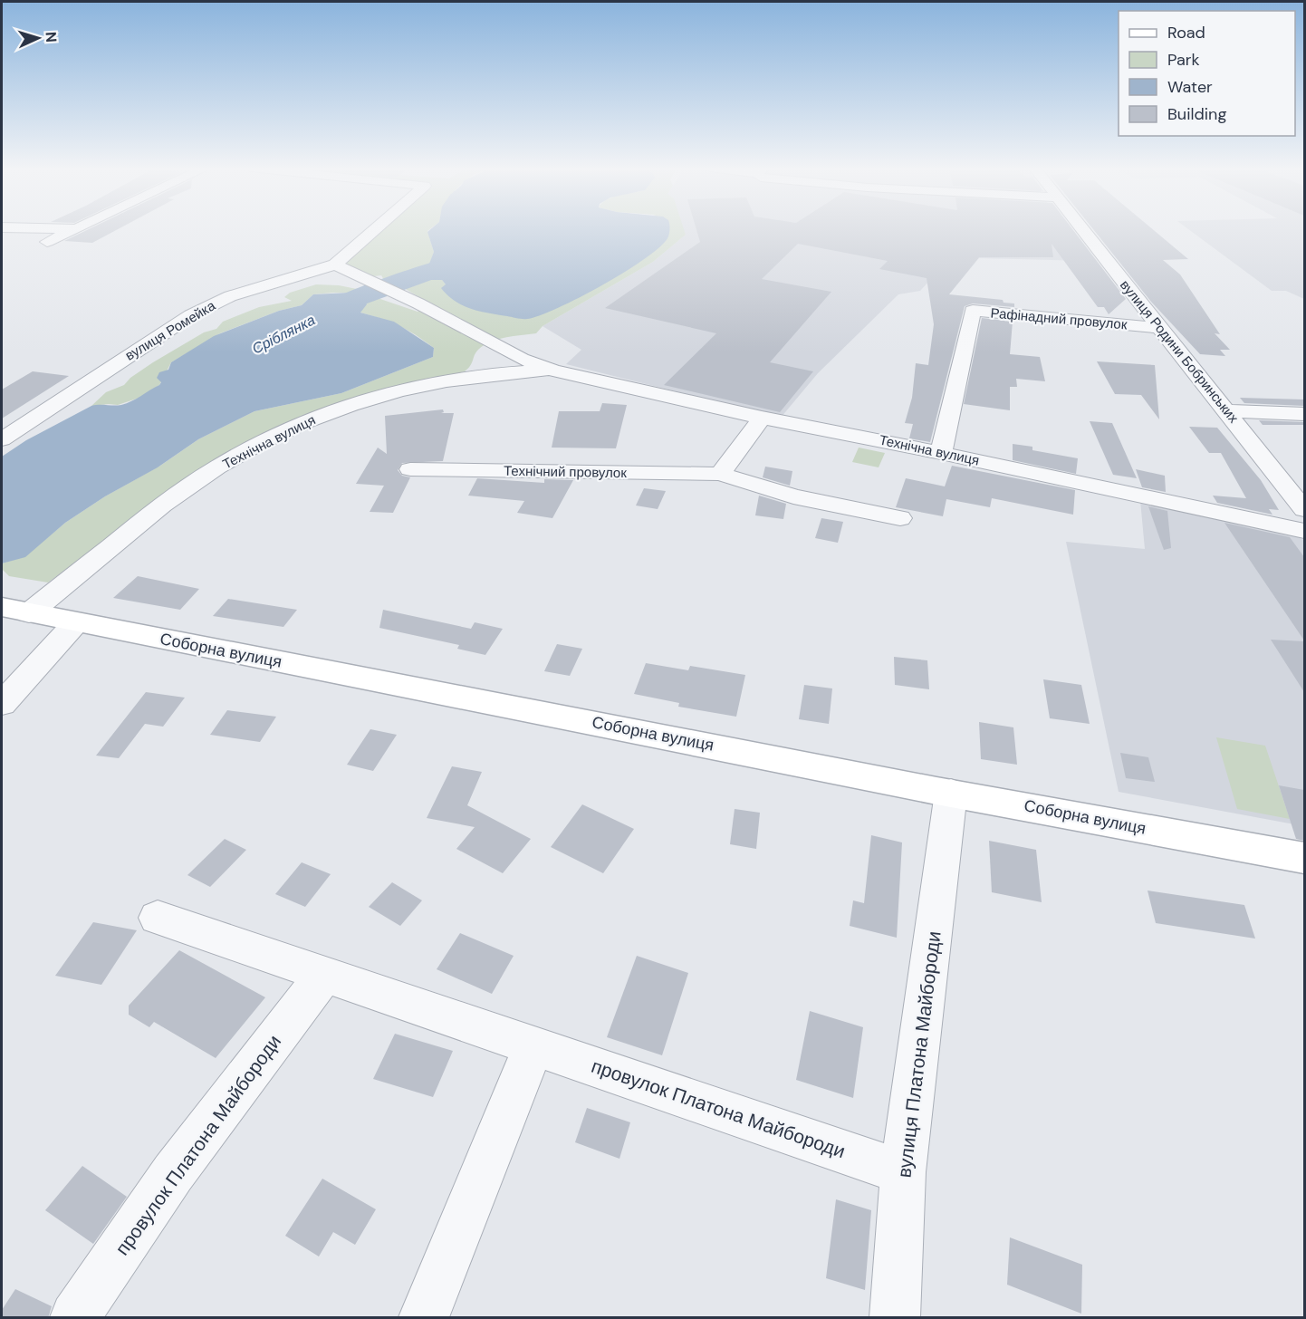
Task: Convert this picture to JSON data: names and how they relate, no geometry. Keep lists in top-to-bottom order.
{
  "streets": {
    "main road": ["Соборна вулиця"],
    "street": [
      "Рафінадний провулок",
      "вулиця Ромейка",
      "вулиця Родини Бобринських",
      "Технічна вулиця",
      "Технічний провулок",
      "вулиця Платона Майбороди",
      "провулок Платона Майбороди"
    ]
  },
  "crossings": [
    ["Рафінадний провулок", "вулиця Родини Бобринських"],
    ["Рафінадний провулок", "Технічна вулиця"],
    ["вулиця Ромейка", "Технічна вулиця"],
    ["Технічна вулиця", "Соборна вулиця"],
    ["Соборна вулиця", "вулиця Платона Майбороди"],
    ["вулиця Платона Майбороди", "провулок Платона Майбороди"]
  ],
  "water": ["Сріблянка"],
  "legend": [
    "Road",
    "Park",
    "Water",
    "Building"
  ],
  "north": "right"
}
